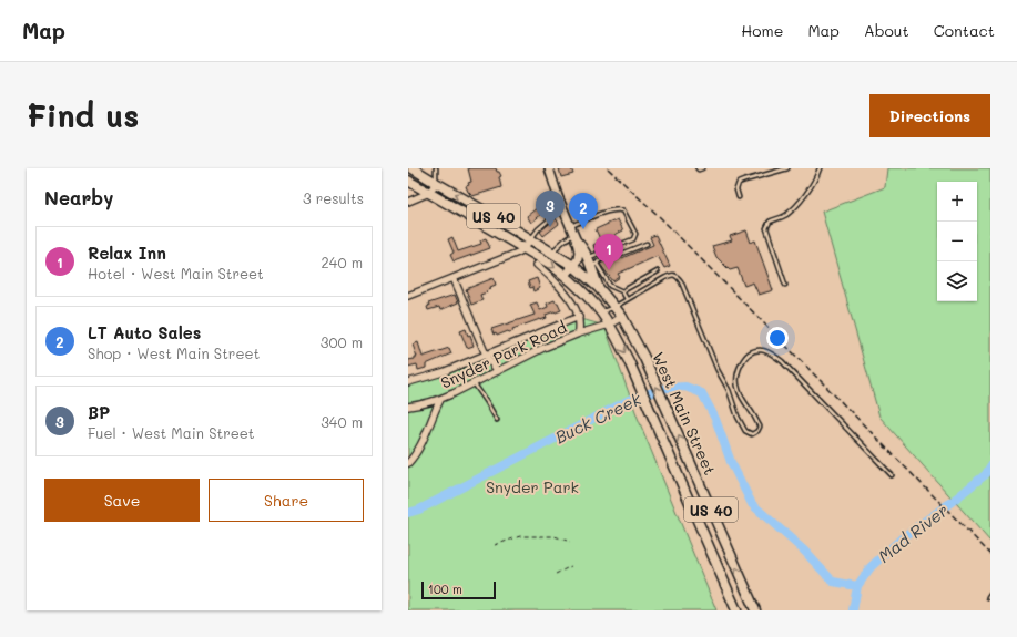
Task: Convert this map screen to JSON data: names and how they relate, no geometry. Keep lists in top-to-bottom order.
{
  "streets": {
    "main road": ["US 40", "West Main Street"],
    "street": ["Snyder Park Road"]
  },
  "crossings": [
    ["US 40", "West Main Street"],
    ["Snyder Park Road", "West Main Street"]
  ],
  "water": ["Buck Creek", "Mad River"],
  "parks": ["Snyder Park"],
  "scale_bar": "100 m",
  "page": {
    "header": "Map",
    "nav": [
      "Home",
      "Map",
      "About",
      "Contact"
    ],
    "buttons": [
      "Directions",
      ["Save", "Share"]
    ],
    "title": "Find us",
    "heading": ["Nearby", "3 results"],
    "map_buttons": ["+", "−"],
    "pins": ["3", "2", "1"],
    "list": [
      {
        "mark": "1",
        "name": "Relax Inn",
        "note": "Hotel · West Main Street",
        "value": "240 m"
      },
      {
        "mark": "2",
        "name": "LT Auto Sales",
        "note": "Shop · West Main Street",
        "value": "300 m"
      },
      {
        "mark": "3",
        "name": "BP",
        "note": "Fuel · West Main Street",
        "value": "340 m"
      }
    ],
    "scale": "100 m"
  }
}
